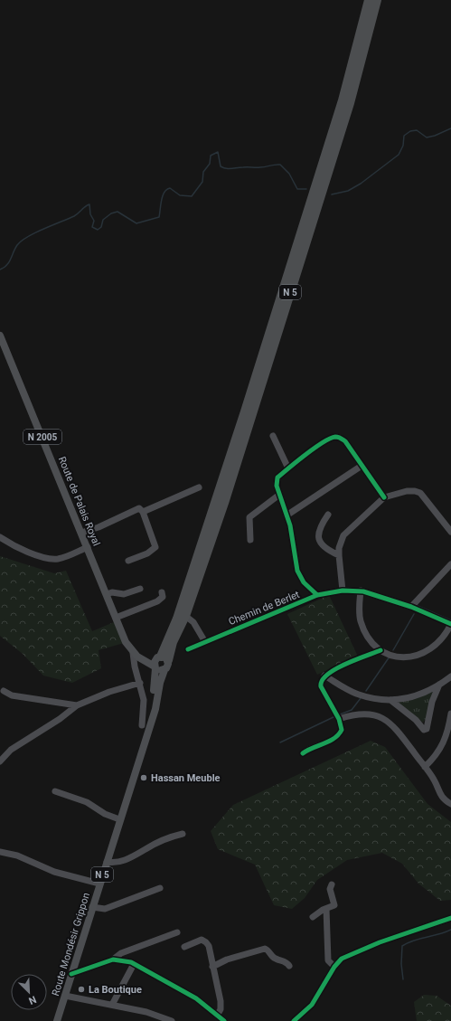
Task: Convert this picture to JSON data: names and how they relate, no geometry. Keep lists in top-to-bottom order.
{
  "streets": {
    "highway": ["N 5"],
    "main road": ["N 2005", "Route de Palais Royal", "Route Mondésir Grippon"],
    "street": ["Chemin de Berlet"]
  },
  "crossings": [
    ["N 5", "Route de Palais Royal"],
    ["N 5", "Route Mondésir Grippon"],
    ["Route de Palais Royal", "Route Mondésir Grippon"]
  ],
  "places": ["Hassan Meuble", "La Boutique"],
  "north": "bottom right"
}
